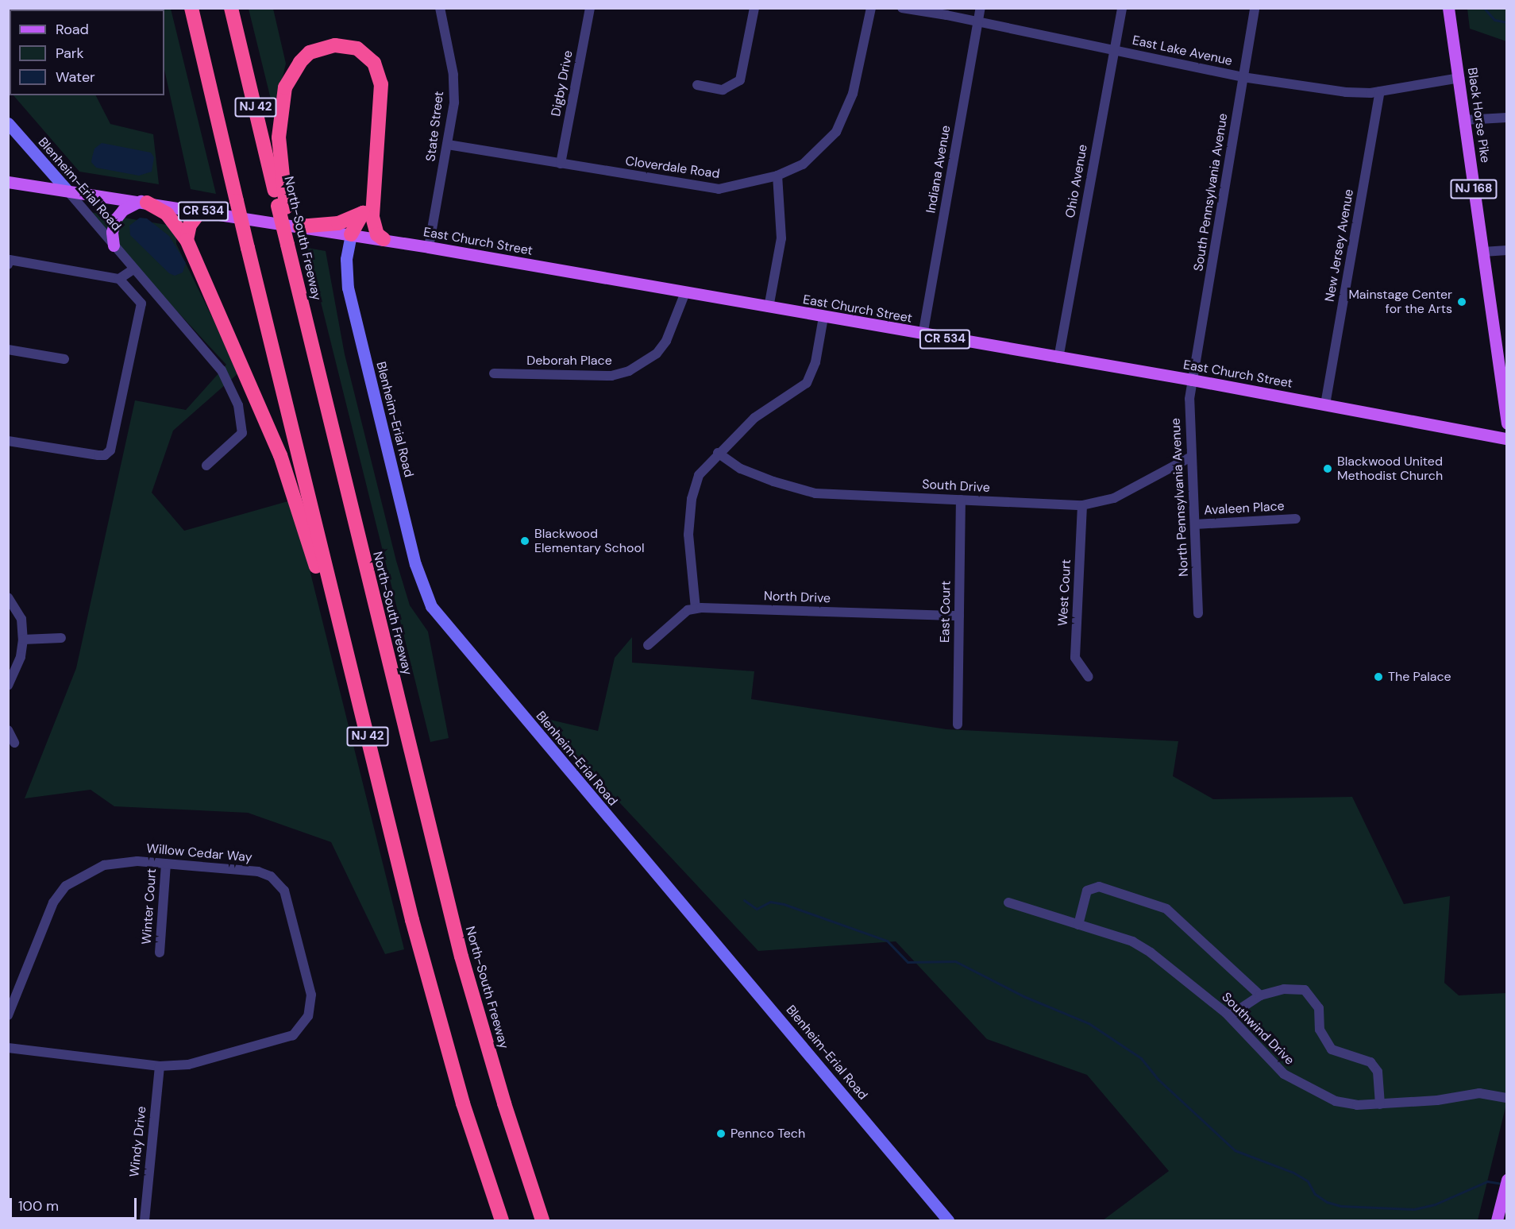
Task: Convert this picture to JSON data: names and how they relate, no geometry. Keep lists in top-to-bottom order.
{
  "streets": {
    "highway": ["NJ 42", "North-South Freeway"],
    "main road": [
      "Black Horse Pike",
      "Blenheim-Erial Road",
      "NJ 168",
      "CR 534",
      "East Church Street"
    ],
    "street": [
      "East Lake Avenue",
      "Digby Drive",
      "State Street",
      "Cloverdale Road",
      "Indiana Avenue",
      "Ohio Avenue",
      "South Pennsylvania Avenue",
      "New Jersey Avenue",
      "Deborah Place",
      "South Drive",
      "North Pennsylvania Avenue",
      "Avaleen Place",
      "West Court",
      "North Drive",
      "East Court",
      "Willow Cedar Way",
      "Winter Court",
      "Southwind Drive",
      "Windy Drive"
    ]
  },
  "crossings": [
    ["East Lake Avenue", "Black Horse Pike"],
    ["East Lake Avenue", "Indiana Avenue"],
    ["East Lake Avenue", "Ohio Avenue"],
    ["East Lake Avenue", "South Pennsylvania Avenue"],
    ["East Lake Avenue", "New Jersey Avenue"],
    ["Digby Drive", "Cloverdale Road"],
    ["State Street", "Cloverdale Road"],
    ["State Street", "East Church Street"],
    ["Indiana Avenue", "East Church Street"],
    ["Ohio Avenue", "East Church Street"],
    ["Blenheim-Erial Road", "CR 534"],
    ["Blenheim-Erial Road", "East Church Street"],
    ["South Pennsylvania Avenue", "East Church Street"],
    ["South Pennsylvania Avenue", "North Pennsylvania Avenue"],
    ["CR 534", "East Church Street"],
    ["East Church Street", "New Jersey Avenue"],
    ["East Church Street", "Deborah Place"],
    ["East Church Street", "North Pennsylvania Avenue"],
    ["South Drive", "North Pennsylvania Avenue"],
    ["South Drive", "West Court"],
    ["South Drive", "East Court"],
    ["North Pennsylvania Avenue", "Avaleen Place"],
    ["North Drive", "East Court"],
    ["Willow Cedar Way", "Winter Court"],
    ["Willow Cedar Way", "Windy Drive"]
  ],
  "places": [
    "Mainstage Center for the Arts",
    "Blackwood United Methodist Church",
    "Blackwood Elementary School",
    "The Palace",
    "Pennco Tech"
  ],
  "legend": ["Road", "Park", "Water"],
  "scale_bar": "100 m"
}
